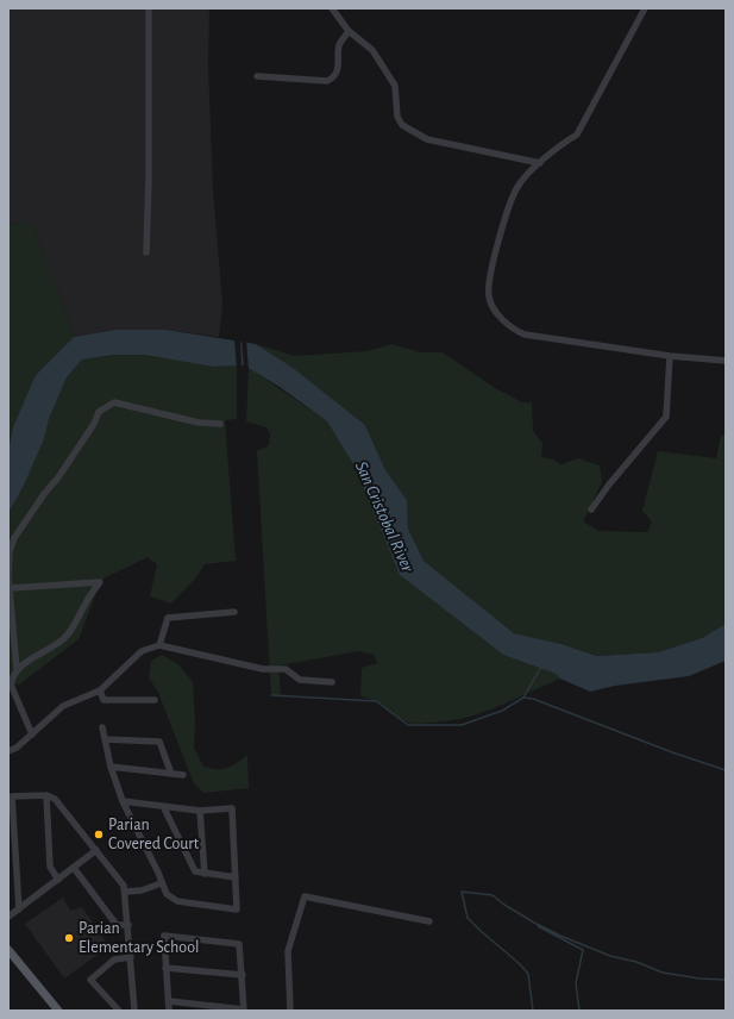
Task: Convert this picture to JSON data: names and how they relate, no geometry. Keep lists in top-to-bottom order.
{
  "water": ["San Cristobal River"],
  "places": ["Parian Covered Court", "Parian Elementary School"]
}
